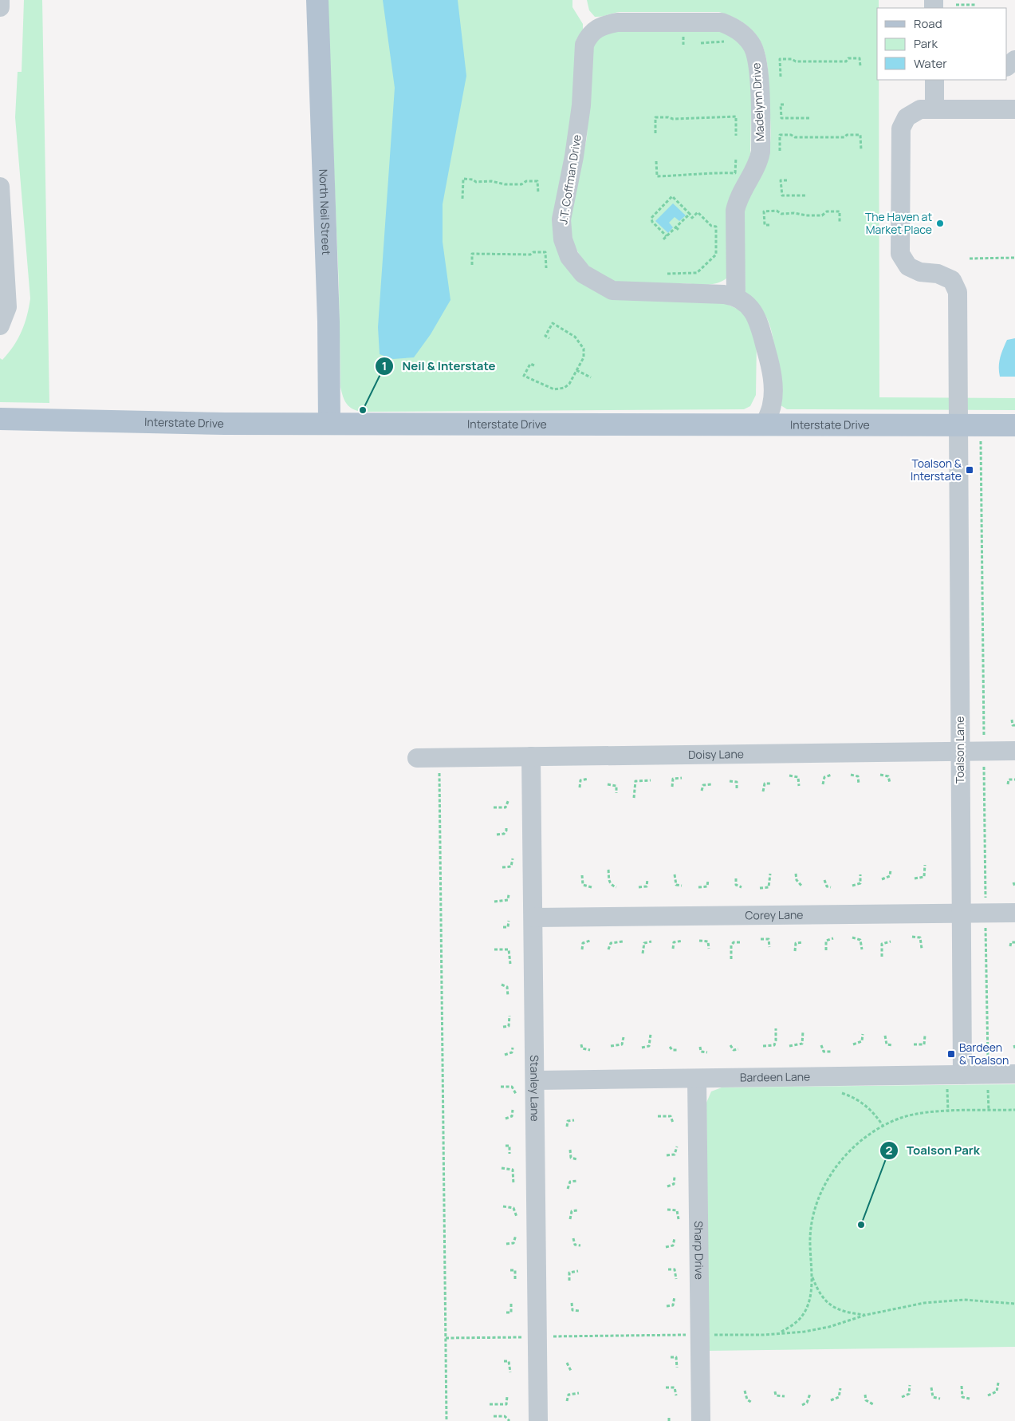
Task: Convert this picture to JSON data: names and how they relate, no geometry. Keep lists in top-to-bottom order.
{
  "streets": {
    "main road": ["North Neil Street", "Interstate Drive"],
    "street": [
      "Madelynn Drive",
      "J.T. Coffman Drive",
      "Toalson Lane",
      "Doisy Lane",
      "Corey Lane",
      "Bardeen Lane",
      "Stanley Lane",
      "Sharp Drive"
    ]
  },
  "crossings": [
    ["Madelynn Drive", "J.T. Coffman Drive"],
    ["North Neil Street", "Interstate Drive"],
    ["Interstate Drive", "Toalson Lane"],
    ["Toalson Lane", "Doisy Lane"],
    ["Toalson Lane", "Corey Lane"],
    ["Toalson Lane", "Bardeen Lane"],
    ["Doisy Lane", "Stanley Lane"],
    ["Corey Lane", "Stanley Lane"],
    ["Bardeen Lane", "Stanley Lane"],
    ["Bardeen Lane", "Sharp Drive"]
  ],
  "places": {
    "other": ["The Haven at Market Place", "Neil & Interstate", "Toalson Park"],
    "transit": ["Toalson & Interstate", "Bardeen & Toalson"]
  },
  "legend": ["Road", "Park", "Water"]
}
